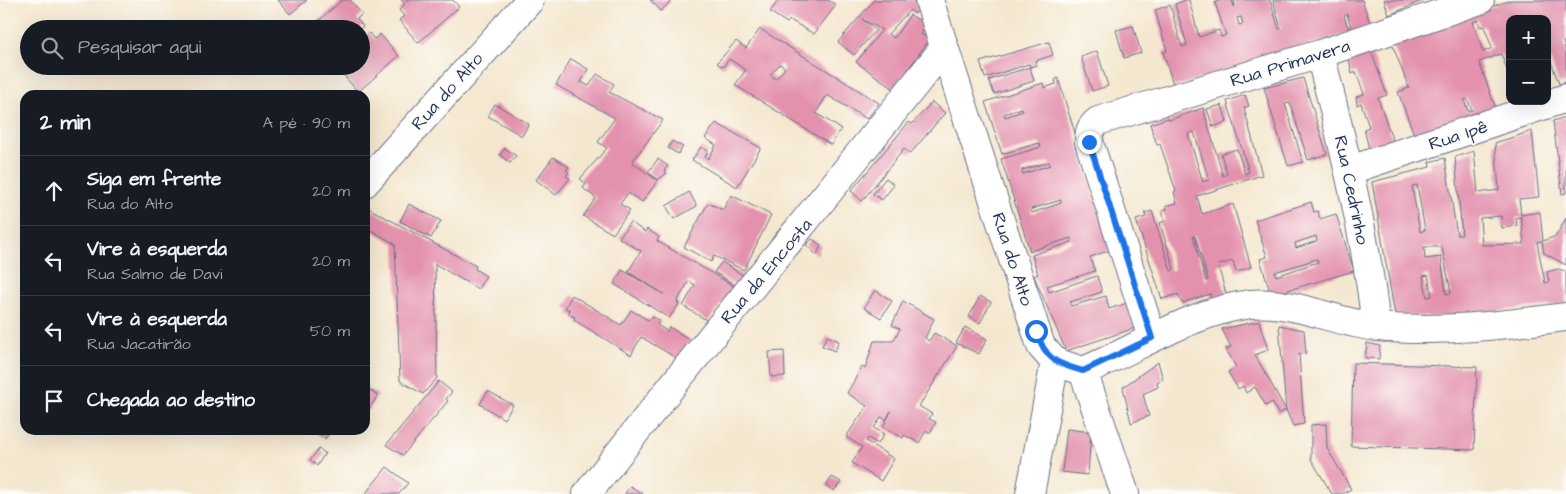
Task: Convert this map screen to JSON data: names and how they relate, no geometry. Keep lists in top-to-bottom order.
{
  "streets": {
    "street": [
      "Rua Primavera",
      "Rua do Alto",
      "Rua Ipê",
      "Rua Cedrinho",
      "Rua da Encosta"
    ]
  },
  "crossings": [
    ["Rua Primavera", "Rua Cedrinho"],
    ["Rua do Alto", "Rua da Encosta"],
    ["Rua Ipê", "Rua Cedrinho"]
  ],
  "page": {
    "map_buttons": ["+", "−"],
    "search": "Pesquisar aqui",
    "heading": ["2 min", "A pé · 90 m"],
    "list": [
      ["Siga em frente", "Rua do Alto", "20 m"],
      ["Vire à esquerda", "Rua Salmo de Davi", "20 m"],
      ["Vire à esquerda", "Rua Jacatirão", "50 m"],
      "Chegada ao destino"
    ]
  }
}
